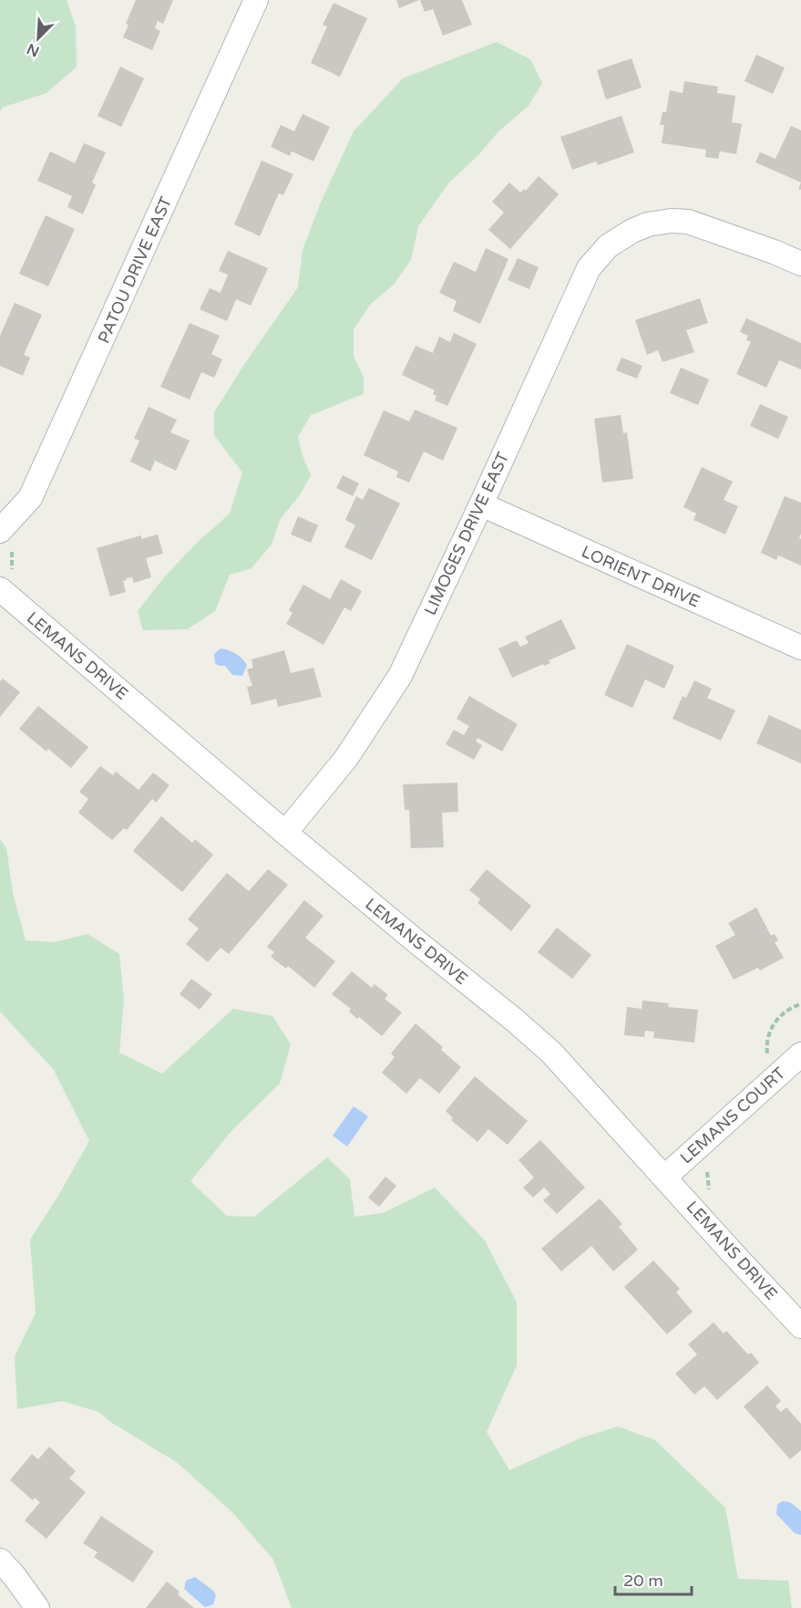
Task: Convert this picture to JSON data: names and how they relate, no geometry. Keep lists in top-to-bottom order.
{
  "streets": {
    "street": [
      "PATOU DRIVE EAST",
      "LIMOGES DRIVE EAST",
      "LORIENT DRIVE",
      "LEMANS DRIVE",
      "LEMANS COURT"
    ]
  },
  "crossings": [
    ["LIMOGES DRIVE EAST", "LORIENT DRIVE"],
    ["LIMOGES DRIVE EAST", "LEMANS DRIVE"],
    ["LEMANS DRIVE", "LEMANS COURT"]
  ],
  "scale_bar": "20 m",
  "north": "bottom left"
}
